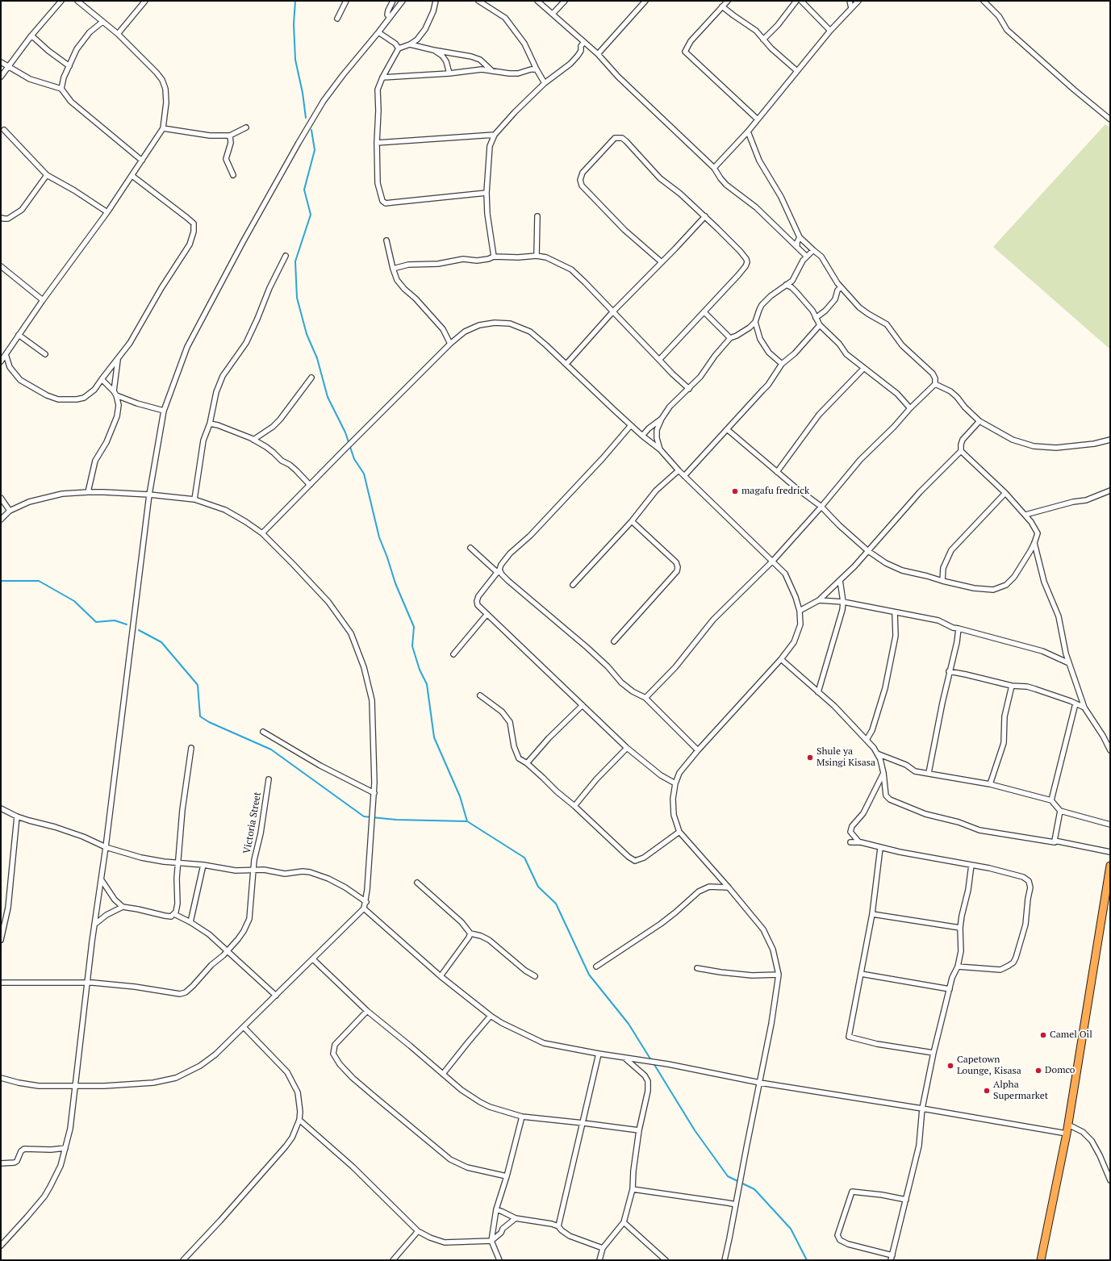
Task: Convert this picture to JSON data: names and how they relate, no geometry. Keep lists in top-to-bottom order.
{
  "streets": {
    "street": ["Victoria Street"]
  },
  "places": [
    "magafu fredrick",
    "Shule ya Msingi Kisasa",
    "Camel Oil",
    "Capetown Lounge, Kisasa",
    "Domco",
    "Alpha Supermarket"
  ]
}
